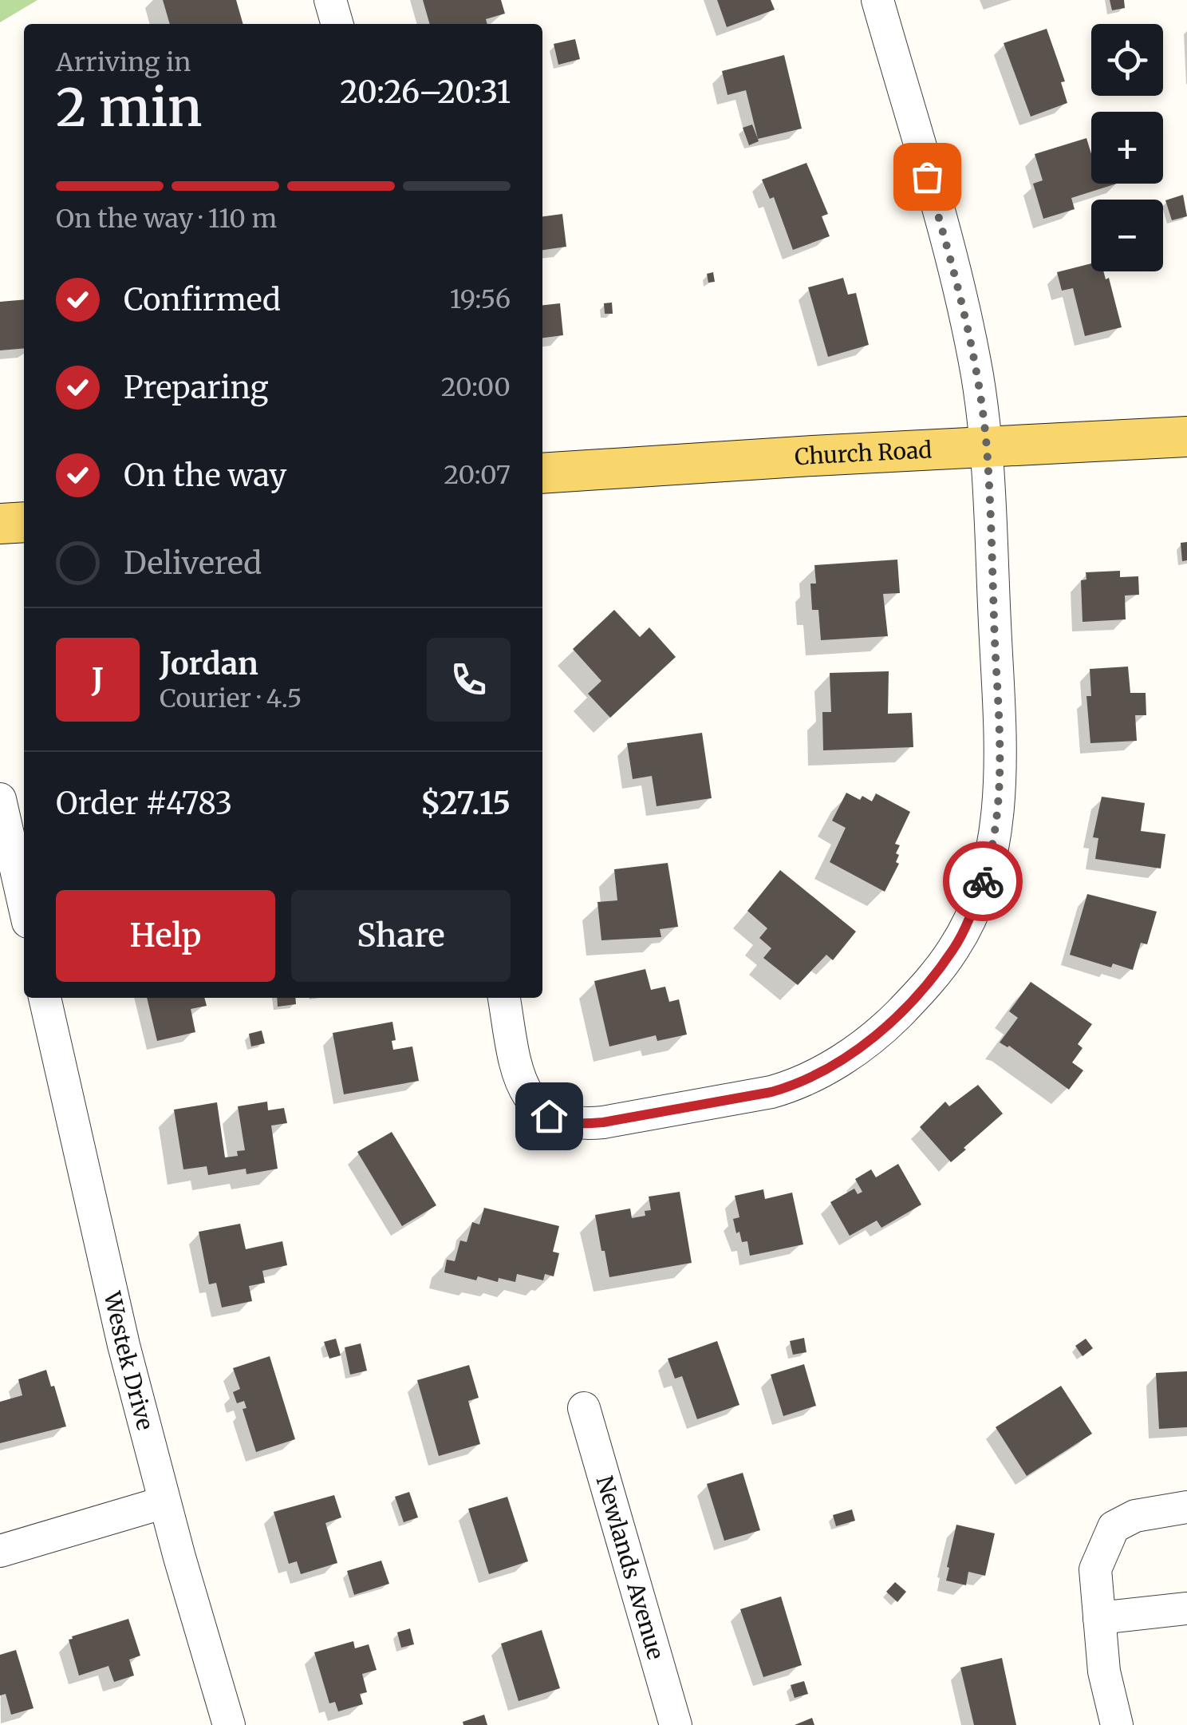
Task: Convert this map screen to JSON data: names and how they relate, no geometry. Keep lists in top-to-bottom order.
{
  "streets": {
    "main road": ["Church Road"],
    "street": ["Westek Drive", "Newlands Avenue"]
  },
  "page": {
    "map_buttons": ["+", "−"],
    "heading": ["2 min", "Arriving in", "20:26–20:31"],
    "panel": [
      "Jordan",
      "Courier · 4.5",
      "Order #4783",
      "$27.15"
    ],
    "bar": "On the way · 110 m",
    "list": [
      ["Confirmed", "19:56"],
      ["Preparing", "20:00"],
      ["On the way", "20:07"],
      "Delivered"
    ],
    "round": "J",
    "buttons": ["Help", "Share"]
  }
}
